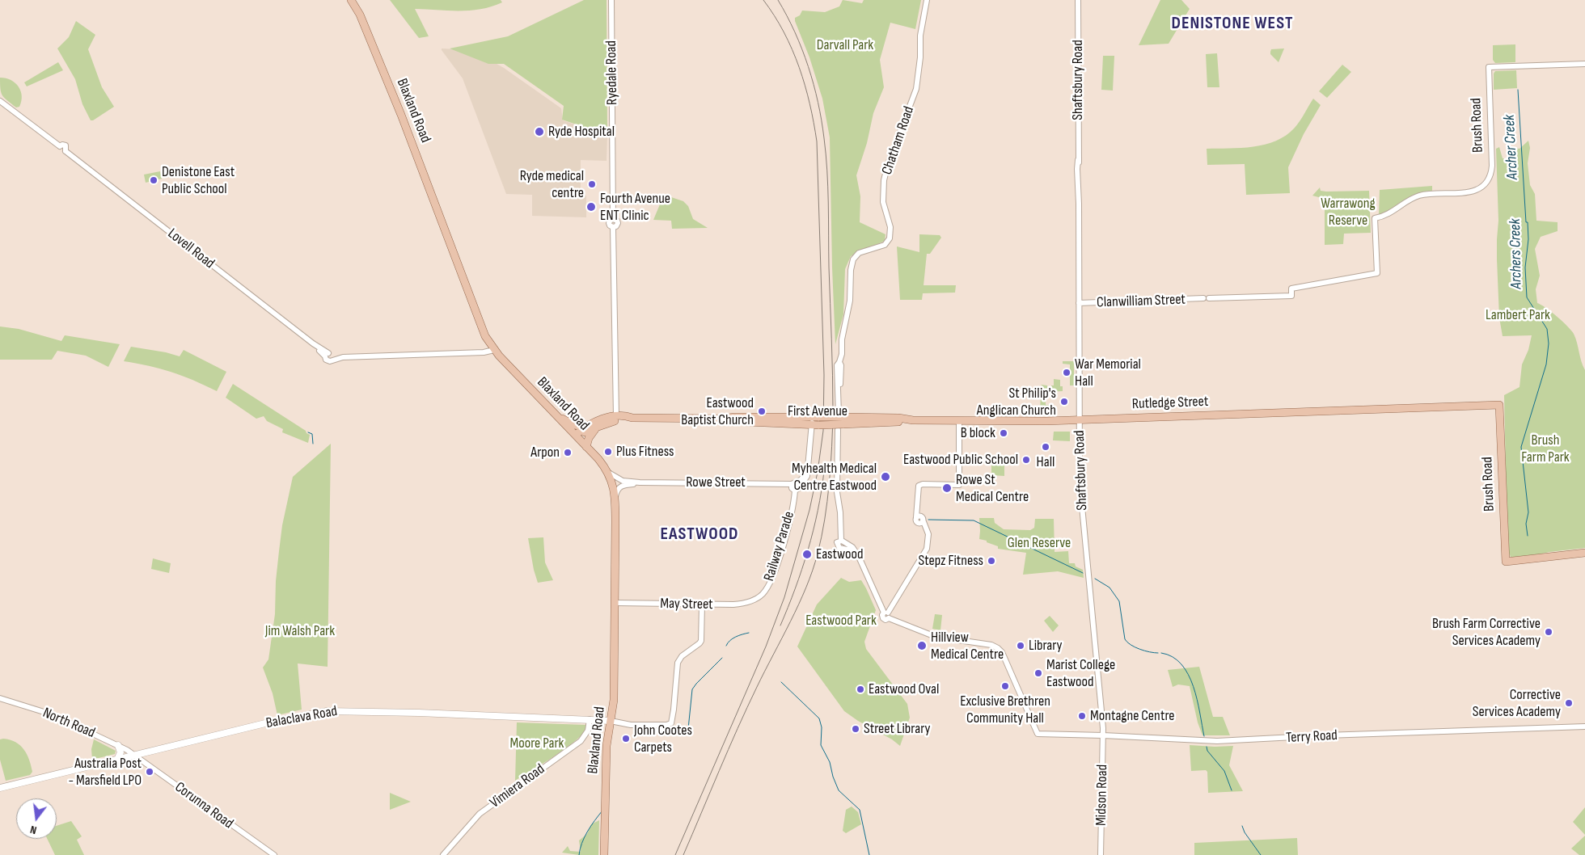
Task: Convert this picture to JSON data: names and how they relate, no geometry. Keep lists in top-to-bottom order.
{
  "streets": {
    "main road": [
      "Blaxland Road",
      "Brush Road",
      "Rutledge Street",
      "First Avenue",
      "Balaclava Road"
    ],
    "street": [
      "Ryedale Road",
      "Shaftsbury Road",
      "Chatham Road",
      "Lovell Road",
      "Clanwilliam Street",
      "Rowe Street",
      "Railway Parade",
      "May Street",
      "North Road",
      "Terry Road",
      "Vimiera Road",
      "Midson Road",
      "Corunna Road"
    ]
  },
  "crossings": [
    ["Ryedale Road", "First Avenue"],
    ["Shaftsbury Road", "Clanwilliam Street"],
    ["Shaftsbury Road", "Rutledge Street"],
    ["Shaftsbury Road", "Terry Road"],
    ["Shaftsbury Road", "Midson Road"],
    ["Blaxland Road", "Lovell Road"],
    ["Blaxland Road", "First Avenue"],
    ["Blaxland Road", "Rowe Street"],
    ["Blaxland Road", "May Street"],
    ["Blaxland Road", "Balaclava Road"],
    ["Brush Road", "Clanwilliam Street"],
    ["Brush Road", "Rutledge Street"],
    ["Chatham Road", "Rutledge Street"],
    ["Chatham Road", "First Avenue"],
    ["Rutledge Street", "First Avenue"],
    ["Rowe Street", "Railway Parade"],
    ["Railway Parade", "May Street"],
    ["Balaclava Road", "North Road"],
    ["Balaclava Road", "Vimiera Road"],
    ["Balaclava Road", "Corunna Road"],
    ["North Road", "Corunna Road"],
    ["Terry Road", "Midson Road"]
  ],
  "districts": ["DENISTONE WEST", "EASTWOOD"],
  "water": ["Archer Creek", "Archers Creek"],
  "parks": [
    "Darvall Park",
    "Warrawong Reserve",
    "Lambert Park",
    "Brush Farm Park",
    "Glen Reserve",
    "Eastwood Park",
    "Jim Walsh Park",
    "Moore Park"
  ],
  "places": [
    "Ryde Hospital",
    "Denistone East Public School",
    "Ryde medical centre",
    "Fourth Avenue ENT Clinic",
    "War Memorial Hall",
    "St Philip's Anglican Church",
    "Eastwood Baptist Church",
    "B block",
    "Hall",
    "Plus Fitness",
    "Arpon",
    "Eastwood Public School",
    "Myhealth Medical Centre Eastwood",
    "Rowe St Medical Centre",
    "Eastwood",
    "Stepz Fitness",
    "Brush Farm Corrective Services Academy",
    "Hillview Medical Centre",
    "Library",
    "Marist College Eastwood",
    "Exclusive Brethren Community Hall",
    "Eastwood Oval",
    "Corrective Services Academy",
    "Montagne Centre",
    "Street Library",
    "John Cootes Carpets",
    "Australia Post - Marsfield LPO"
  ],
  "north": "bottom"
}
